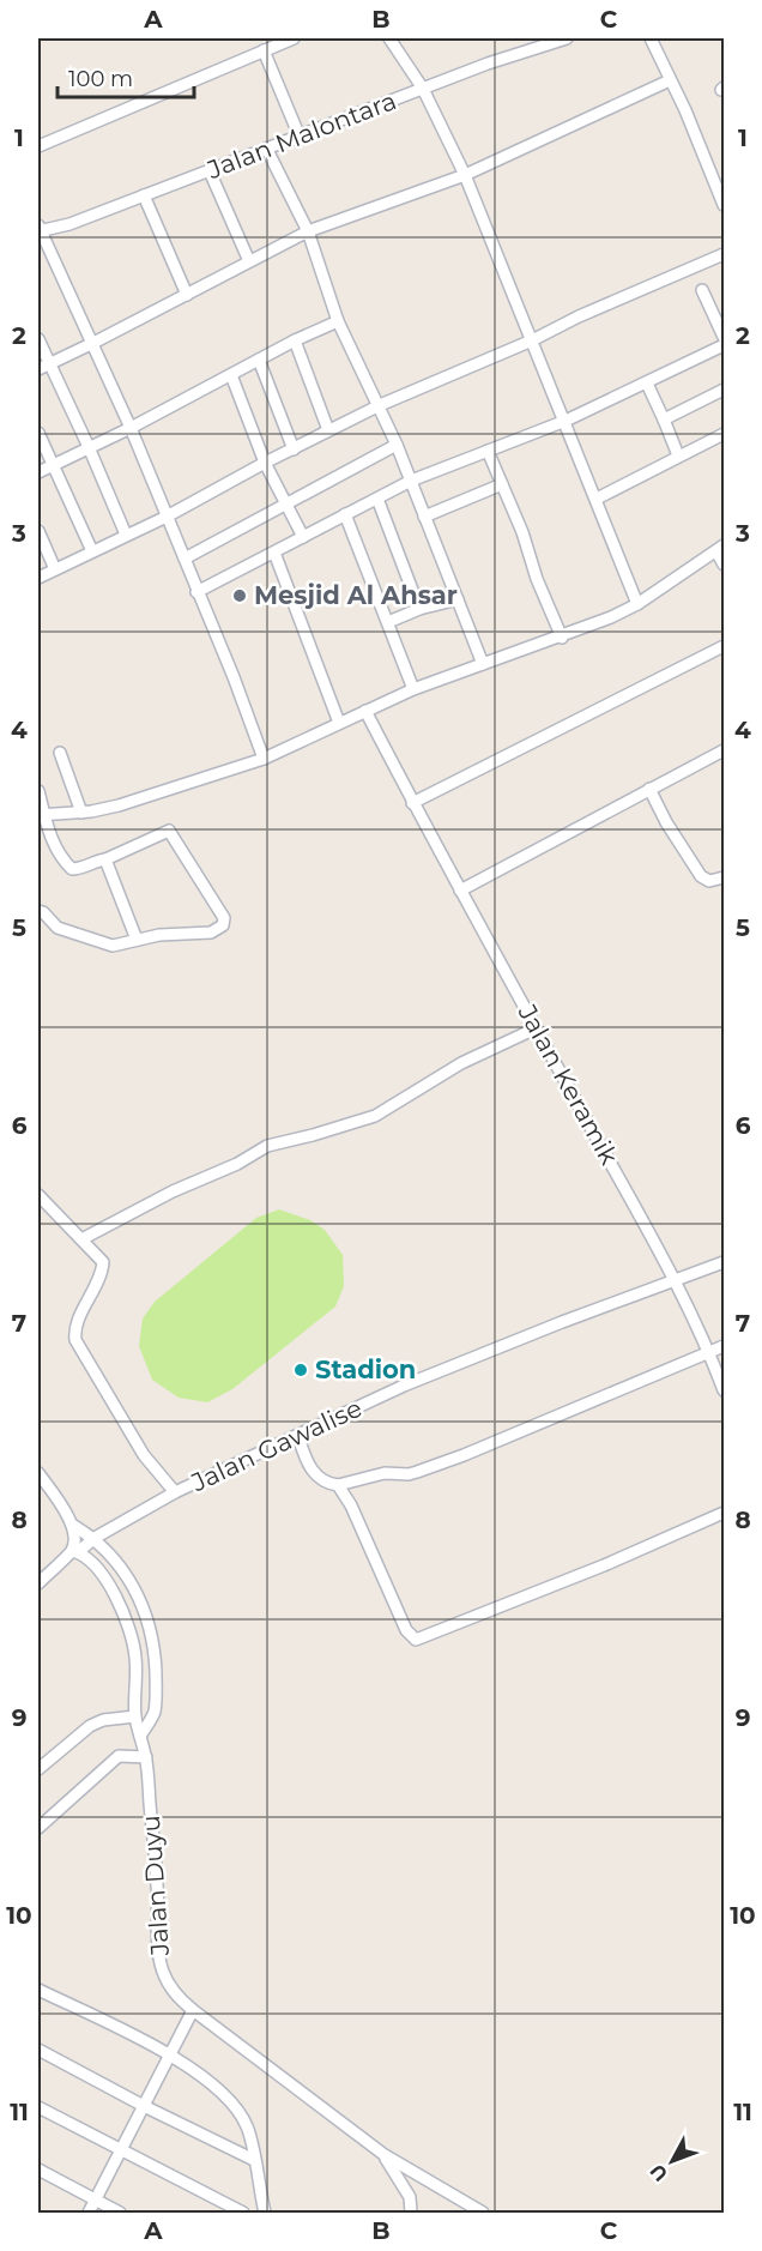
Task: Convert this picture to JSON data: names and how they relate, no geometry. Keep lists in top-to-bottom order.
{
  "streets": {
    "street": [
      "Jalan Malontara",
      "Jalan Keramik",
      "Jalan Gawalise",
      "Jalan Duyu"
    ]
  },
  "crossings": [
    ["Jalan Keramik", "Jalan Gawalise"],
    ["Jalan Gawalise", "Jalan Duyu"]
  ],
  "places": ["Mesjid Al Ahsar", "Stadion"],
  "scale_bar": "100 m",
  "north": "bottom left",
  "grid": {
    "columns": ["A", "B", "C"],
    "rows": [
      "1",
      "2",
      "3",
      "4",
      "5",
      "6",
      "7",
      "8",
      "9",
      "10",
      "11"
    ]
  }
}
